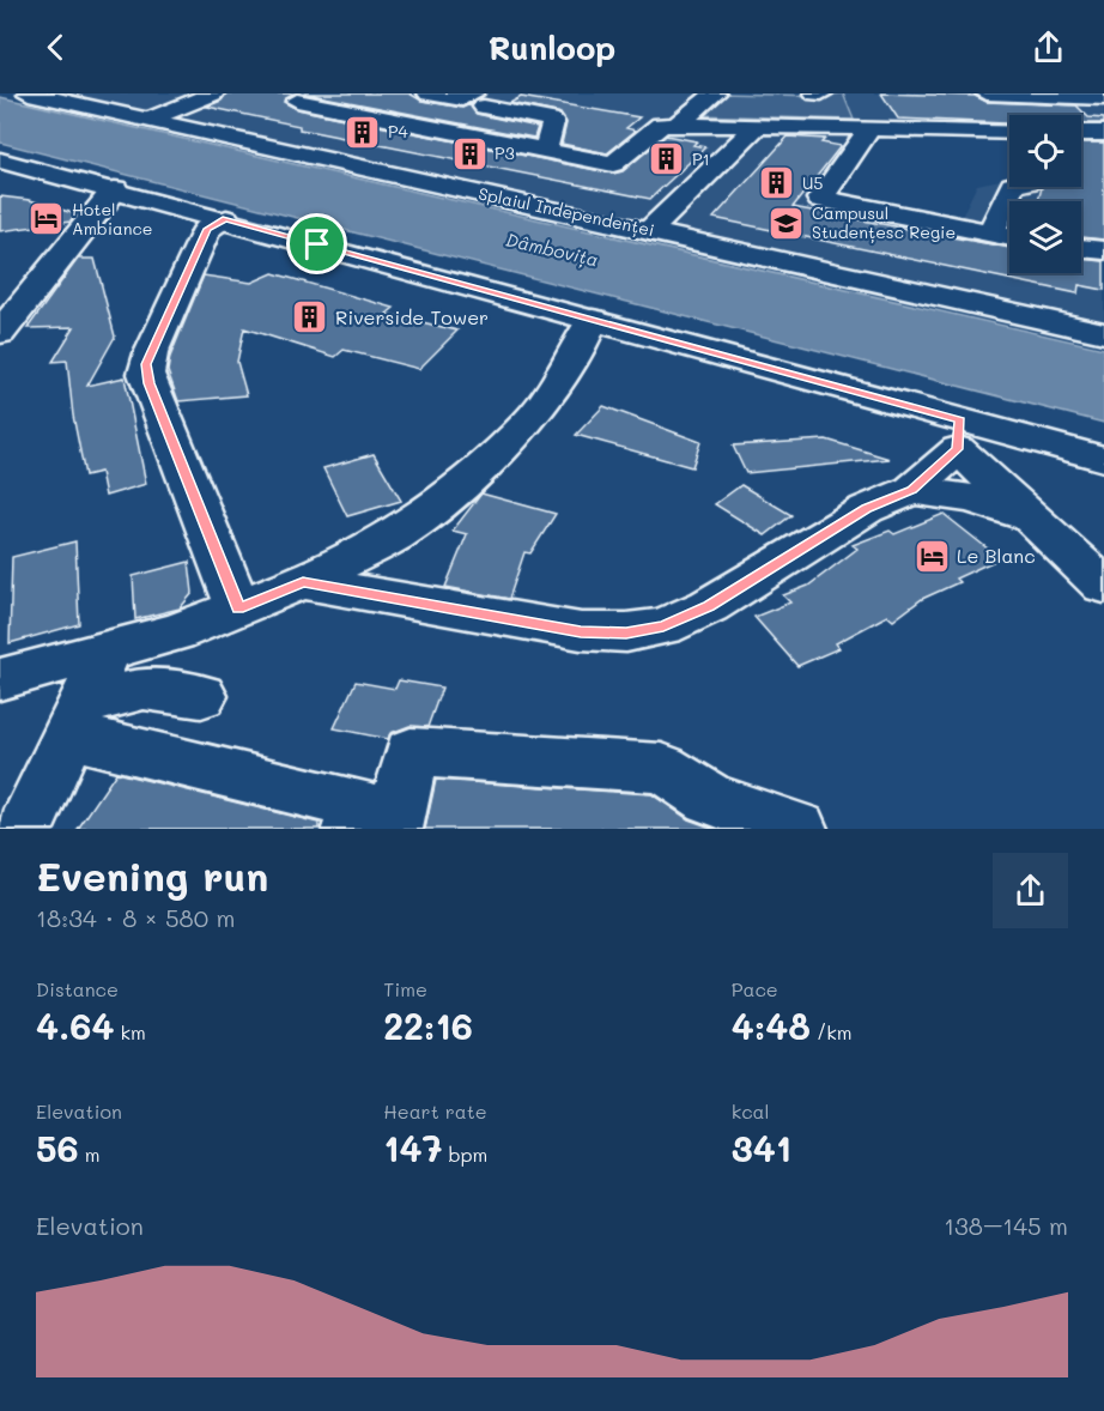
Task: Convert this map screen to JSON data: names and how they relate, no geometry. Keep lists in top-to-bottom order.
{
  "streets": {
    "street": ["Splaiul Independenței"]
  },
  "water": ["Dâmbovița"],
  "places": {
    "building": [
      "P4",
      "P3",
      "P1",
      "U5",
      "Riverside Tower"
    ],
    "hotel": ["Hotel Ambiance", "Le Blanc"],
    "school or university": ["Campusul Studențesc Regie"]
  },
  "page": {
    "header": "Runloop",
    "heading": ["Evening run", "18:34 · 8 × 580 m"],
    "stats": [
      ["Distance", "4.64 km"],
      ["Time", "22:16"],
      ["Pace", "4:48 /km"],
      ["Elevation", "56 m"],
      ["Heart rate", "147 bpm"],
      ["kcal", "341"]
    ],
    "chart": ["Elevation", "138–145 m"]
  }
}
